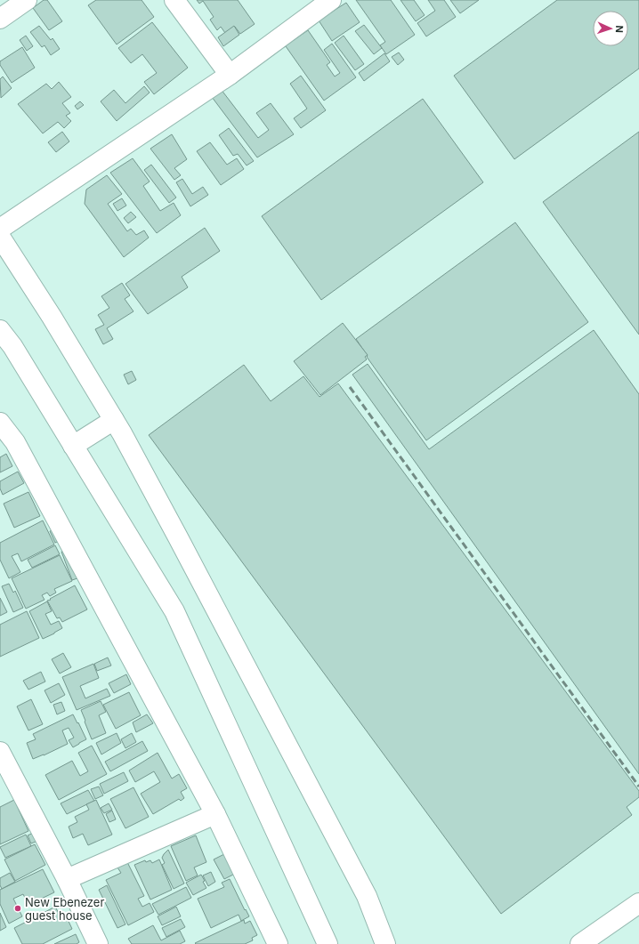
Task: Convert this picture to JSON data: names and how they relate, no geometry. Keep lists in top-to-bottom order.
{
  "places": ["New Ebenezer guest house"],
  "north": "right"
}
